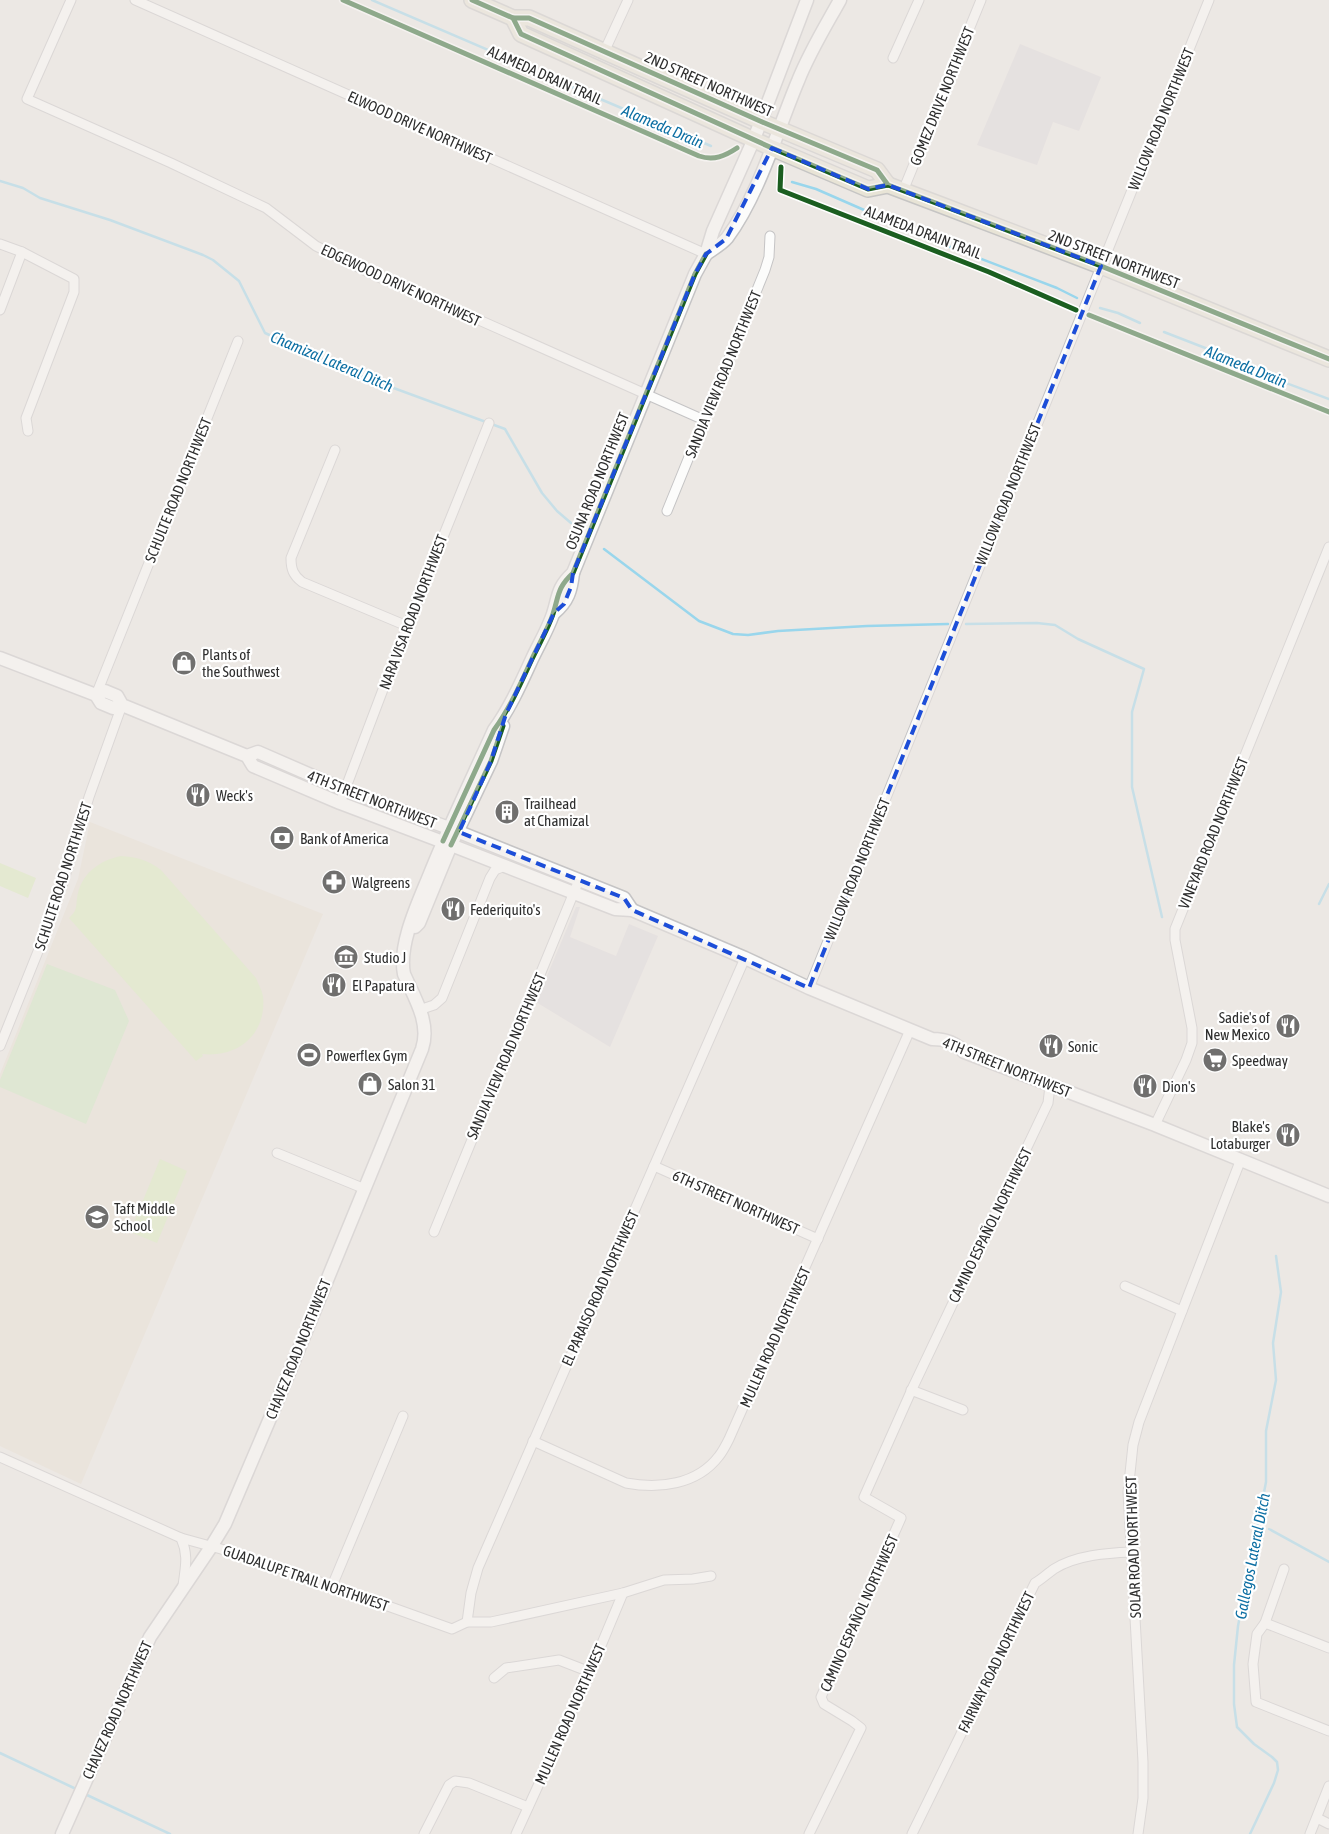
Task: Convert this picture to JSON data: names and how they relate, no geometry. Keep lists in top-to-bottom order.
{
  "streets": {
    "main road": [
      "2ND STREET NORTHWEST",
      "OSUNA ROAD NORTHWEST",
      "4TH STREET NORTHWEST",
      "CHAVEZ ROAD NORTHWEST"
    ],
    "street": [
      "GOMEZ DRIVE NORTHWEST",
      "WILLOW ROAD NORTHWEST",
      "ELWOOD DRIVE NORTHWEST",
      "EDGEWOOD DRIVE NORTHWEST",
      "SANDIA VIEW ROAD NORTHWEST",
      "SCHULTE ROAD NORTHWEST",
      "NARA VISA ROAD NORTHWEST",
      "VINEYARD ROAD NORTHWEST",
      "6TH STREET NORTHWEST",
      "CAMINO ESPAÑOL NORTHWEST",
      "EL PARAISO ROAD NORTHWEST",
      "MULLEN ROAD NORTHWEST",
      "SOLAR ROAD NORTHWEST",
      "GUADALUPE TRAIL NORTHWEST",
      "FAIRWAY ROAD NORTHWEST"
    ],
    "cycle path": ["ALAMEDA DRAIN TRAIL"]
  },
  "crossings": [
    ["2ND STREET NORTHWEST", "GOMEZ DRIVE NORTHWEST"],
    ["2ND STREET NORTHWEST", "WILLOW ROAD NORTHWEST"],
    ["2ND STREET NORTHWEST", "OSUNA ROAD NORTHWEST"],
    ["WILLOW ROAD NORTHWEST", "4TH STREET NORTHWEST"],
    ["ELWOOD DRIVE NORTHWEST", "OSUNA ROAD NORTHWEST"],
    ["EDGEWOOD DRIVE NORTHWEST", "SANDIA VIEW ROAD NORTHWEST"],
    ["EDGEWOOD DRIVE NORTHWEST", "OSUNA ROAD NORTHWEST"],
    ["SANDIA VIEW ROAD NORTHWEST", "4TH STREET NORTHWEST"],
    ["OSUNA ROAD NORTHWEST", "4TH STREET NORTHWEST"],
    ["SCHULTE ROAD NORTHWEST", "4TH STREET NORTHWEST"],
    ["NARA VISA ROAD NORTHWEST", "4TH STREET NORTHWEST"],
    ["4TH STREET NORTHWEST", "VINEYARD ROAD NORTHWEST"],
    ["4TH STREET NORTHWEST", "CAMINO ESPAÑOL NORTHWEST"],
    ["4TH STREET NORTHWEST", "EL PARAISO ROAD NORTHWEST"],
    ["4TH STREET NORTHWEST", "MULLEN ROAD NORTHWEST"],
    ["4TH STREET NORTHWEST", "SOLAR ROAD NORTHWEST"],
    ["6TH STREET NORTHWEST", "EL PARAISO ROAD NORTHWEST"],
    ["6TH STREET NORTHWEST", "MULLEN ROAD NORTHWEST"],
    ["EL PARAISO ROAD NORTHWEST", "MULLEN ROAD NORTHWEST"],
    ["EL PARAISO ROAD NORTHWEST", "GUADALUPE TRAIL NORTHWEST"],
    ["MULLEN ROAD NORTHWEST", "GUADALUPE TRAIL NORTHWEST"],
    ["CHAVEZ ROAD NORTHWEST", "GUADALUPE TRAIL NORTHWEST"],
    ["SOLAR ROAD NORTHWEST", "FAIRWAY ROAD NORTHWEST"]
  ],
  "water": ["Alameda Drain", "Chamizal Lateral Ditch", "Gallegos Lateral Ditch"],
  "places": {
    "shop": ["Plants of the Southwest", "Salon 31"],
    "restaurant": [
      "Weck's",
      "Federiquito's",
      "El Papatura",
      "Sadie's of New Mexico",
      "Sonic",
      "Dion's",
      "Blake's Lotaburger"
    ],
    "building": ["Trailhead at Chamizal"],
    "bank": ["Bank of America"],
    "pharmacy": ["Walgreens"],
    "museum": ["Studio J"],
    "sports": ["Powerflex Gym"],
    "supermarket": ["Speedway"],
    "school or university": ["Taft Middle School"]
  }
}
